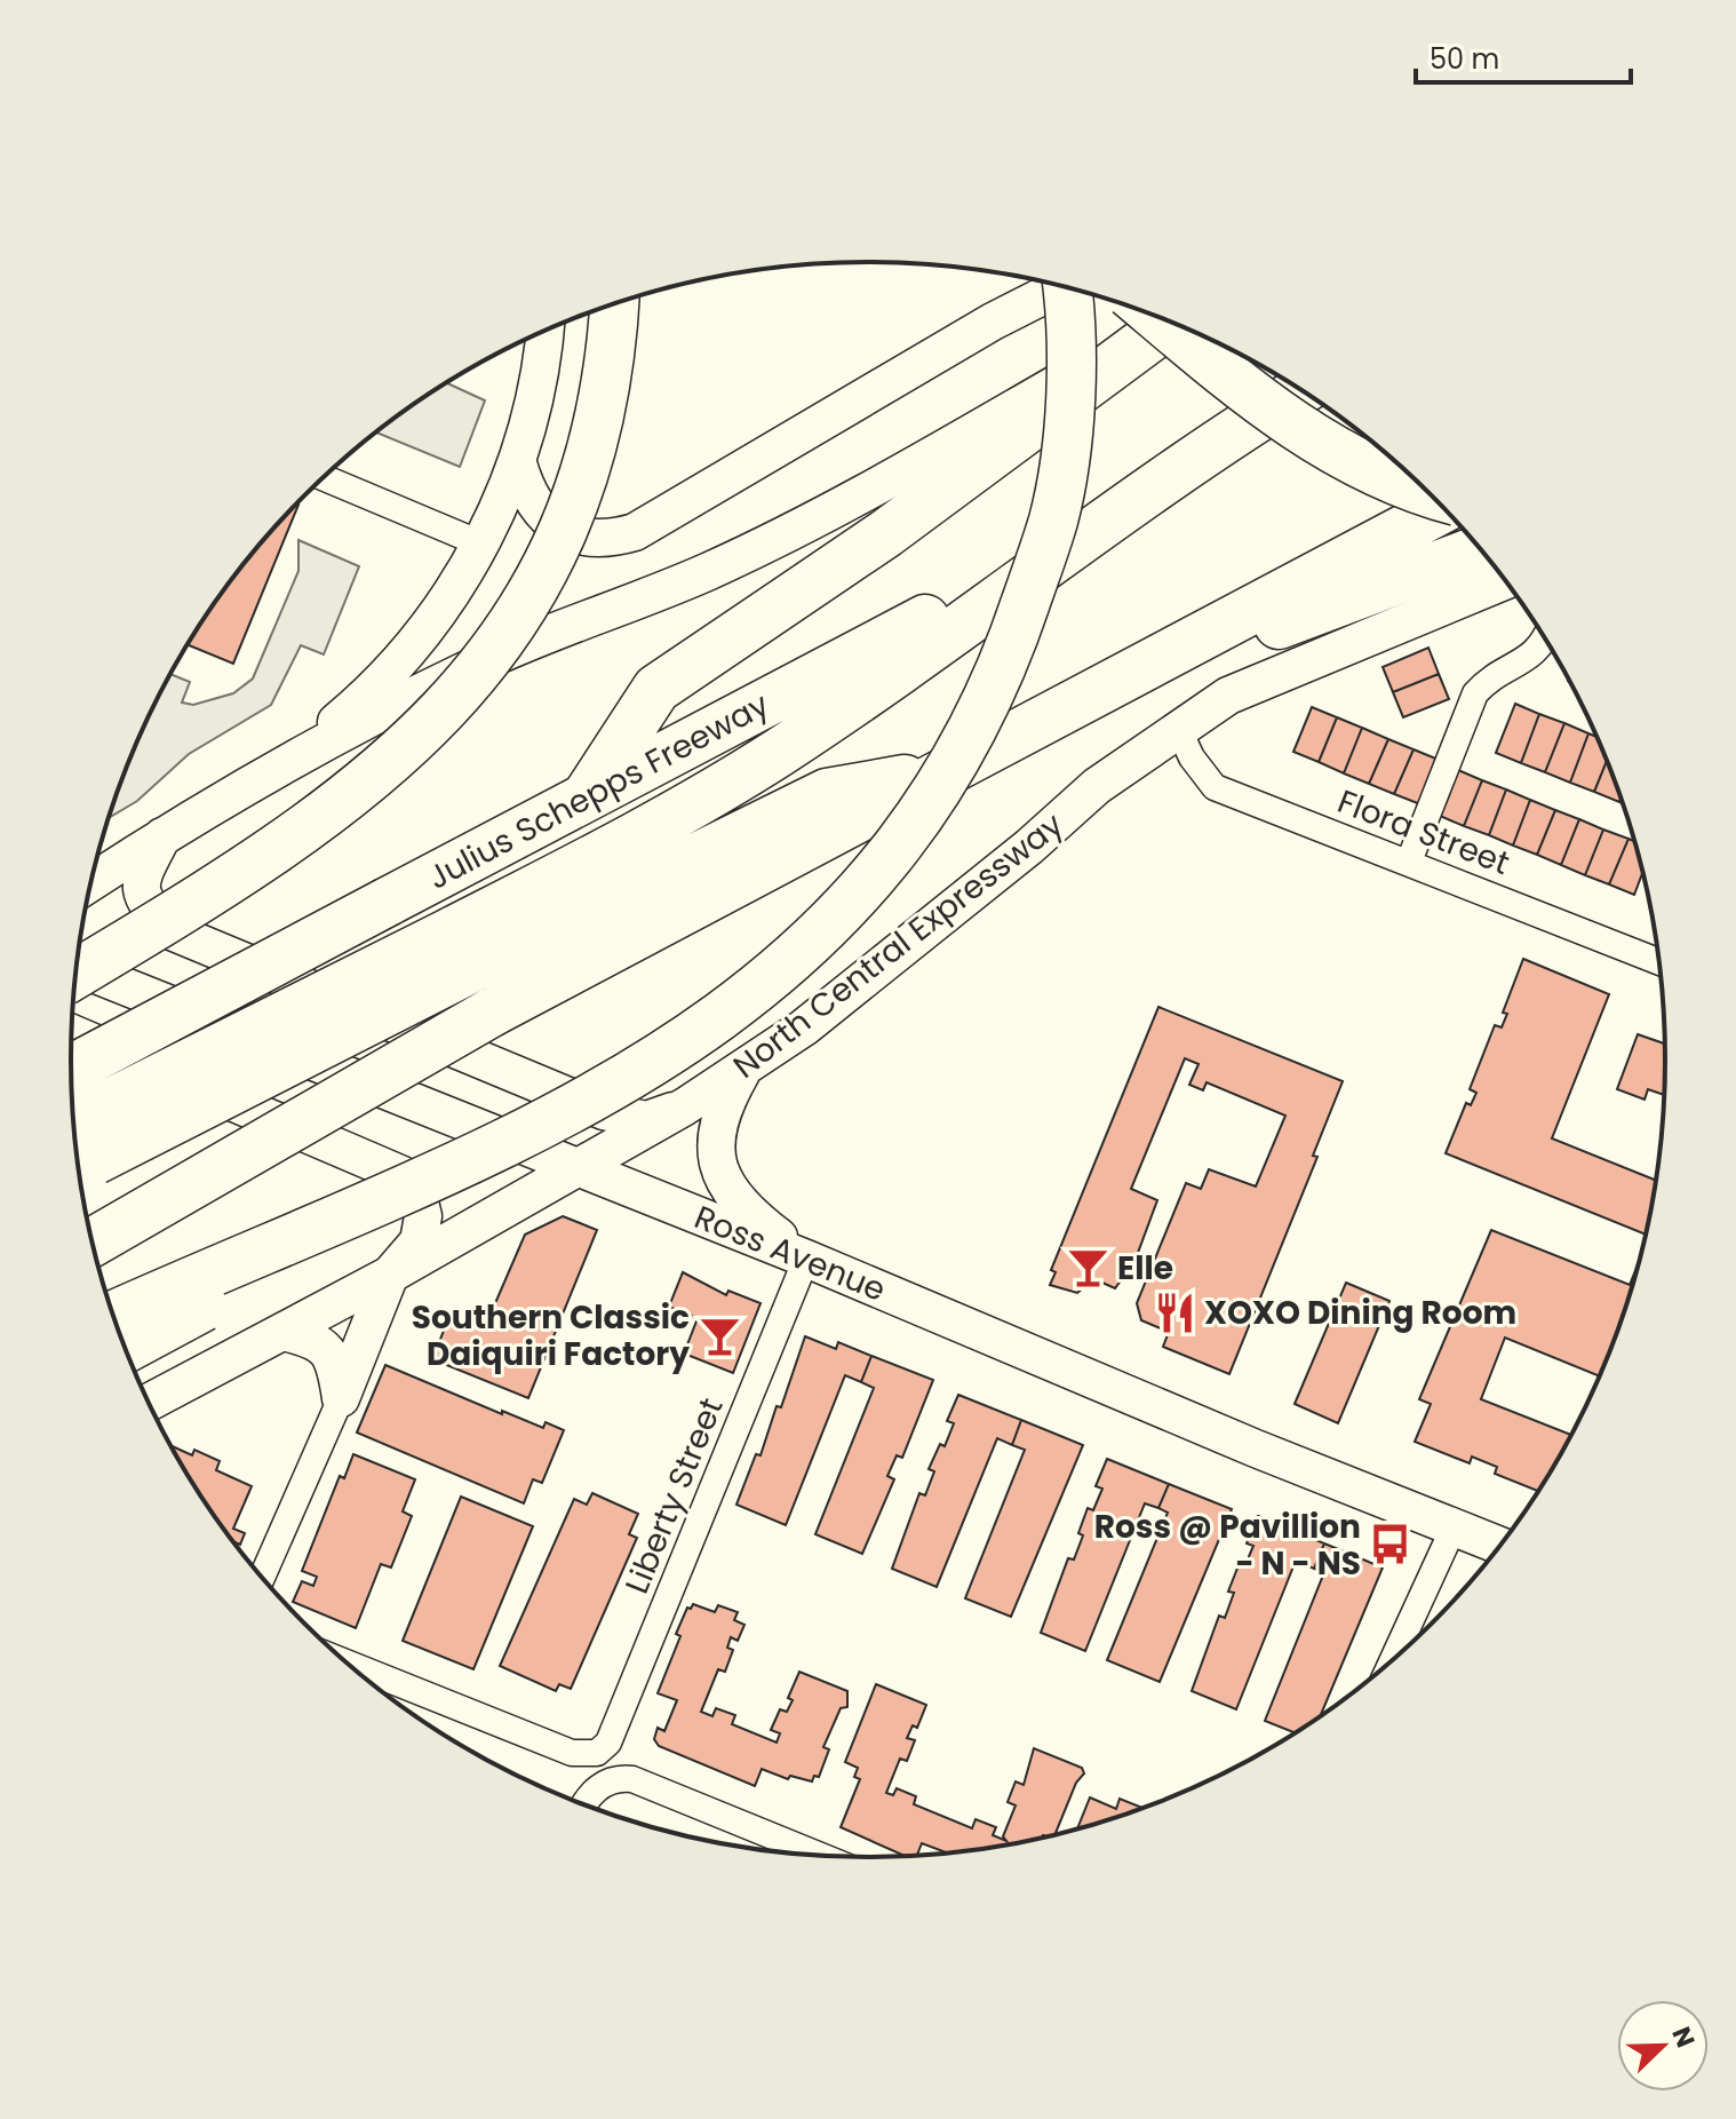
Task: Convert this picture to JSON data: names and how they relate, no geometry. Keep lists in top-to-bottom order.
{
  "streets": {
    "highway": ["Julius Schepps Freeway"],
    "main road": ["North Central Expressway", "Ross Avenue"],
    "street": ["Flora Street", "Liberty Street"]
  },
  "crossings": [
    ["Flora Street", "North Central Expressway"],
    ["North Central Expressway", "Ross Avenue"],
    ["Ross Avenue", "Liberty Street"]
  ],
  "places": {
    "bar": ["Elle", "Southern Classic Daiquiri Factory"],
    "restaurant": ["XOXO Dining Room"],
    "bus stop": ["Ross @ Pavillion - N - NS"]
  },
  "scale_bar": "50 m",
  "north": "top right"
}
